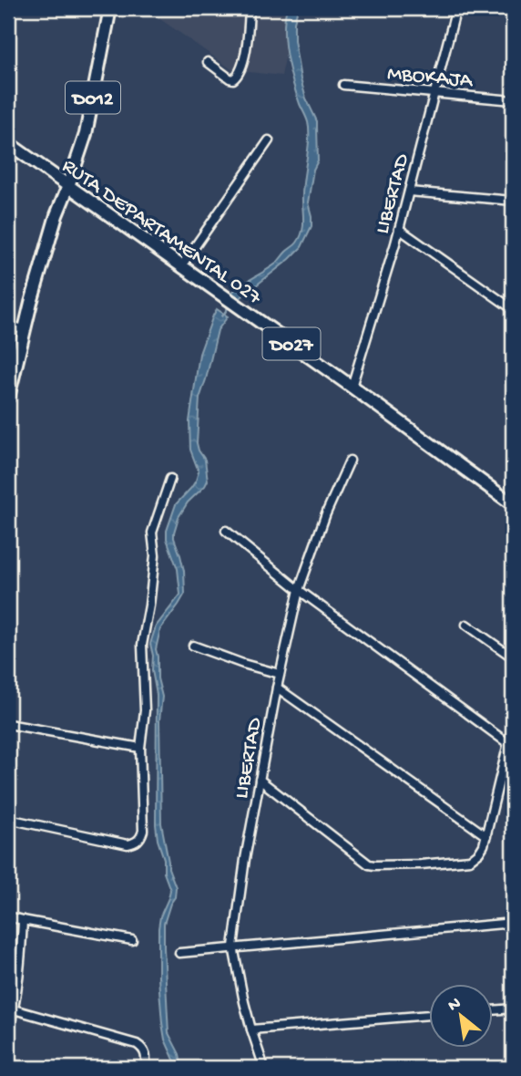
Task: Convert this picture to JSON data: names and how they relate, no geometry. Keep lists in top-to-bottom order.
{
  "streets": {
    "main road": ["D012", "RUTA DEPARTAMENTAL 027", "D027"],
    "street": ["MBOKAJA", "LIBERTAD"]
  },
  "crossings": [
    ["MBOKAJA", "LIBERTAD"],
    ["D012", "RUTA DEPARTAMENTAL 027"],
    ["LIBERTAD", "RUTA DEPARTAMENTAL 027"]
  ],
  "north": "top left"
}
